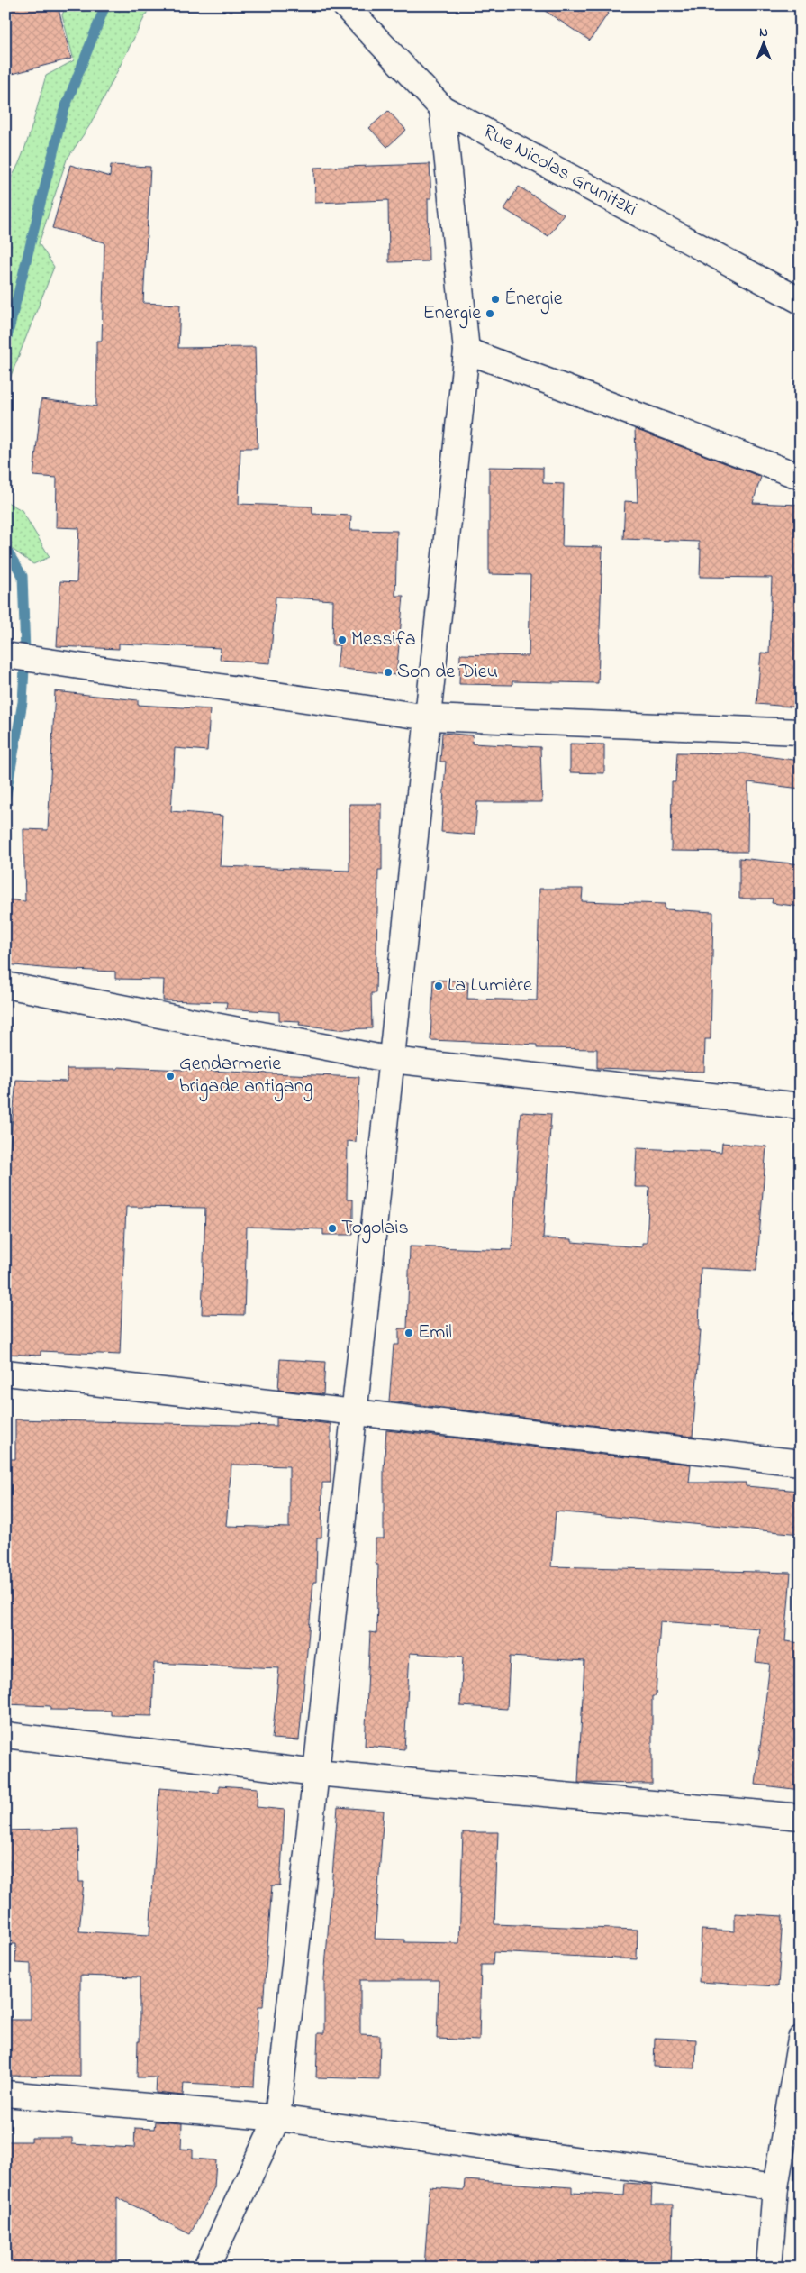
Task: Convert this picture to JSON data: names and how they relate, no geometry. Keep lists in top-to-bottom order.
{
  "streets": {
    "street": ["Rue Nicolas Grunitzki"]
  },
  "places": [
    "Énergie",
    "Energie",
    "Messifa",
    "Son de Dieu",
    "La Lumière",
    "Gendarmerie brigade antigang",
    "Togolais",
    "Emil"
  ],
  "north": "top"
}
